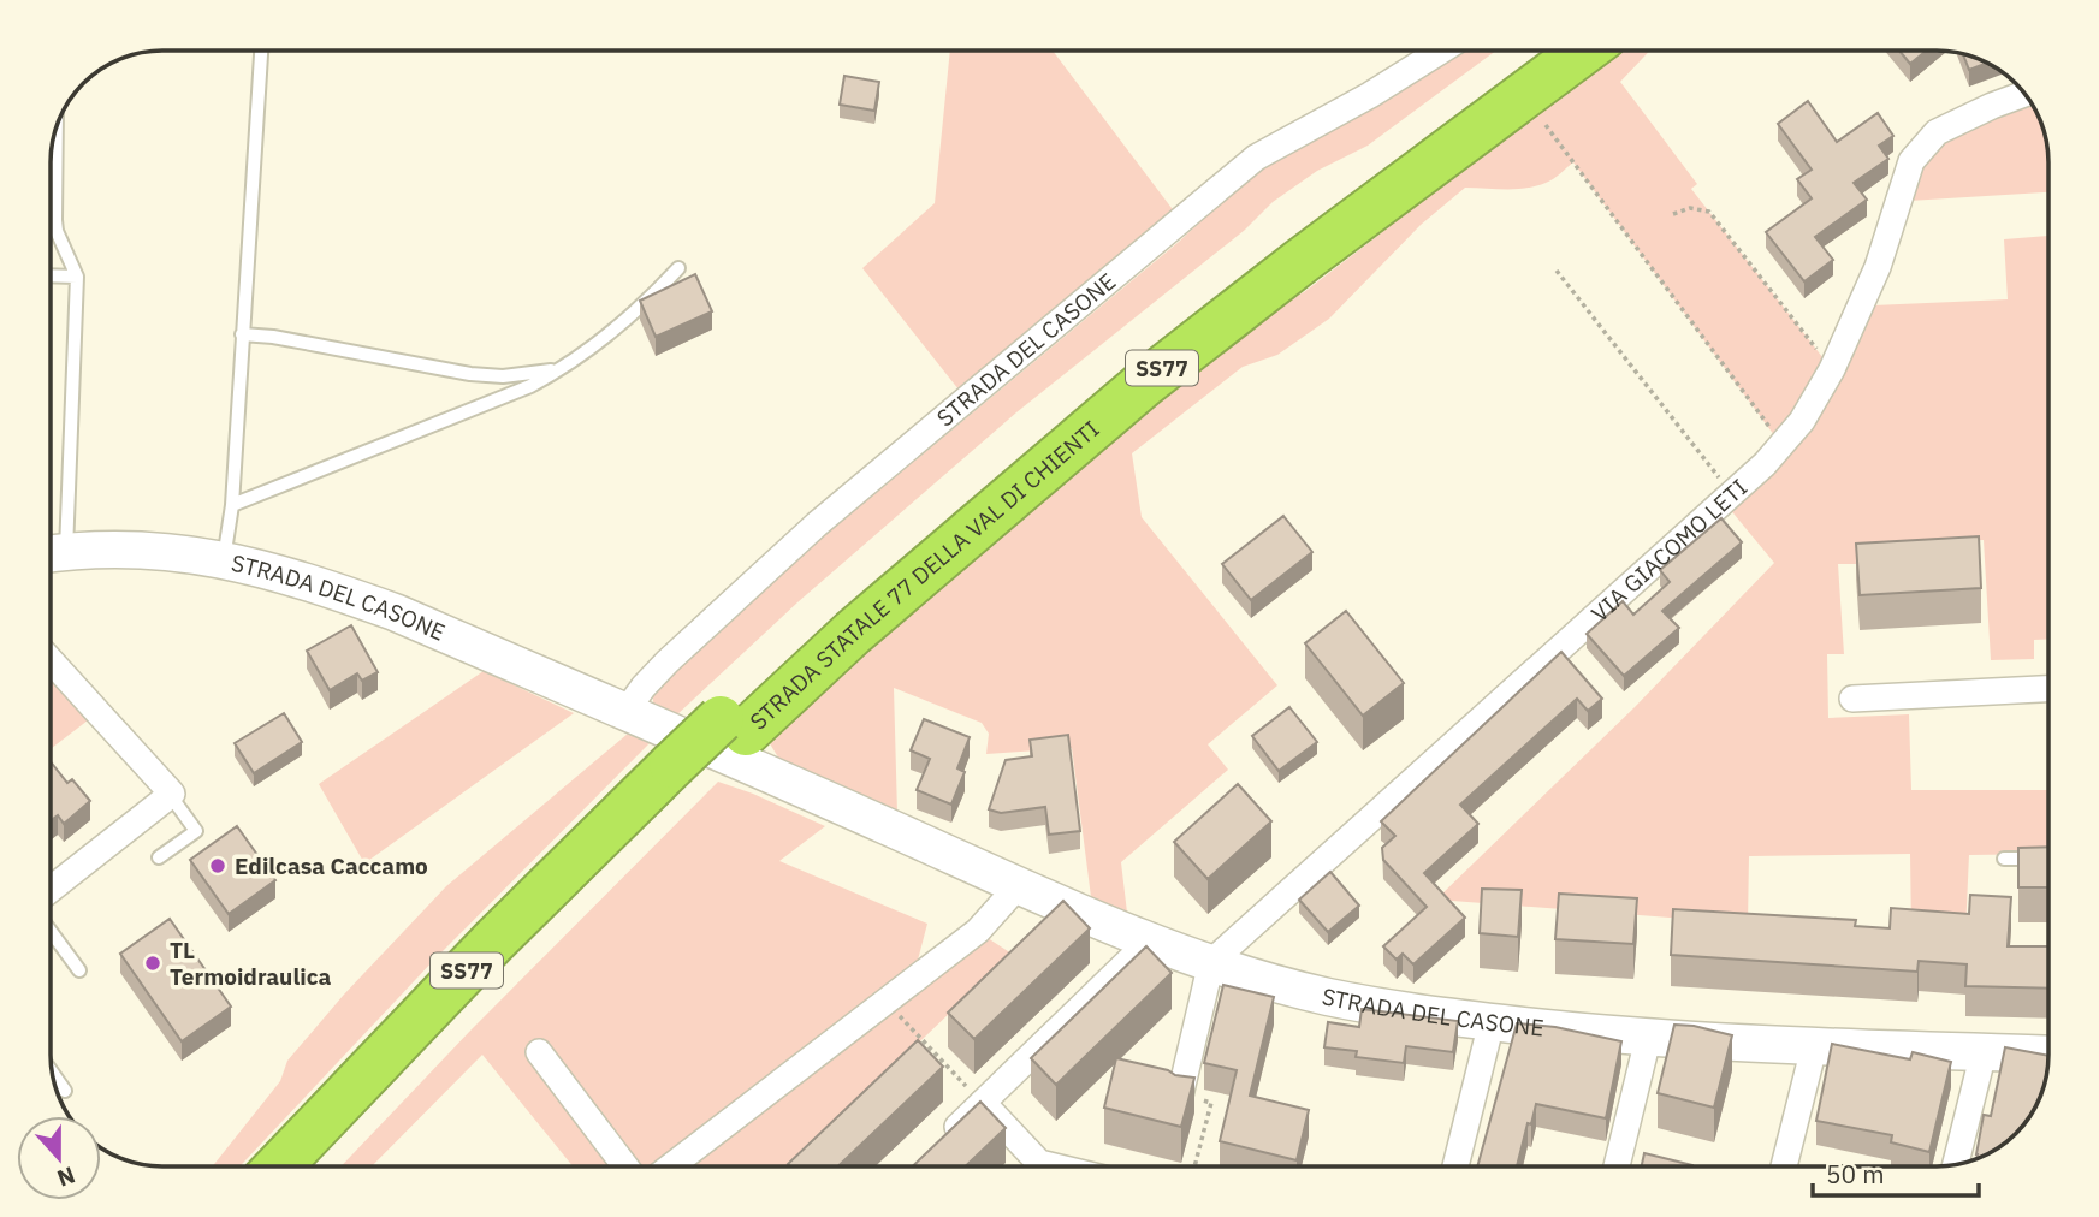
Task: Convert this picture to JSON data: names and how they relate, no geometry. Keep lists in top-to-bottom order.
{
  "streets": {
    "highway": ["SS77", "STRADA STATALE 77 DELLA VAL DI CHIENTI"],
    "street": ["STRADA DEL CASONE", "VIA GIACOMO LETI"]
  },
  "crossings": [
    ["STRADA DEL CASONE", "VIA GIACOMO LETI"]
  ],
  "places": ["Edilcasa Caccamo", "TL Termoidraulica"],
  "scale_bar": "50 m",
  "north": "bottom"
}
